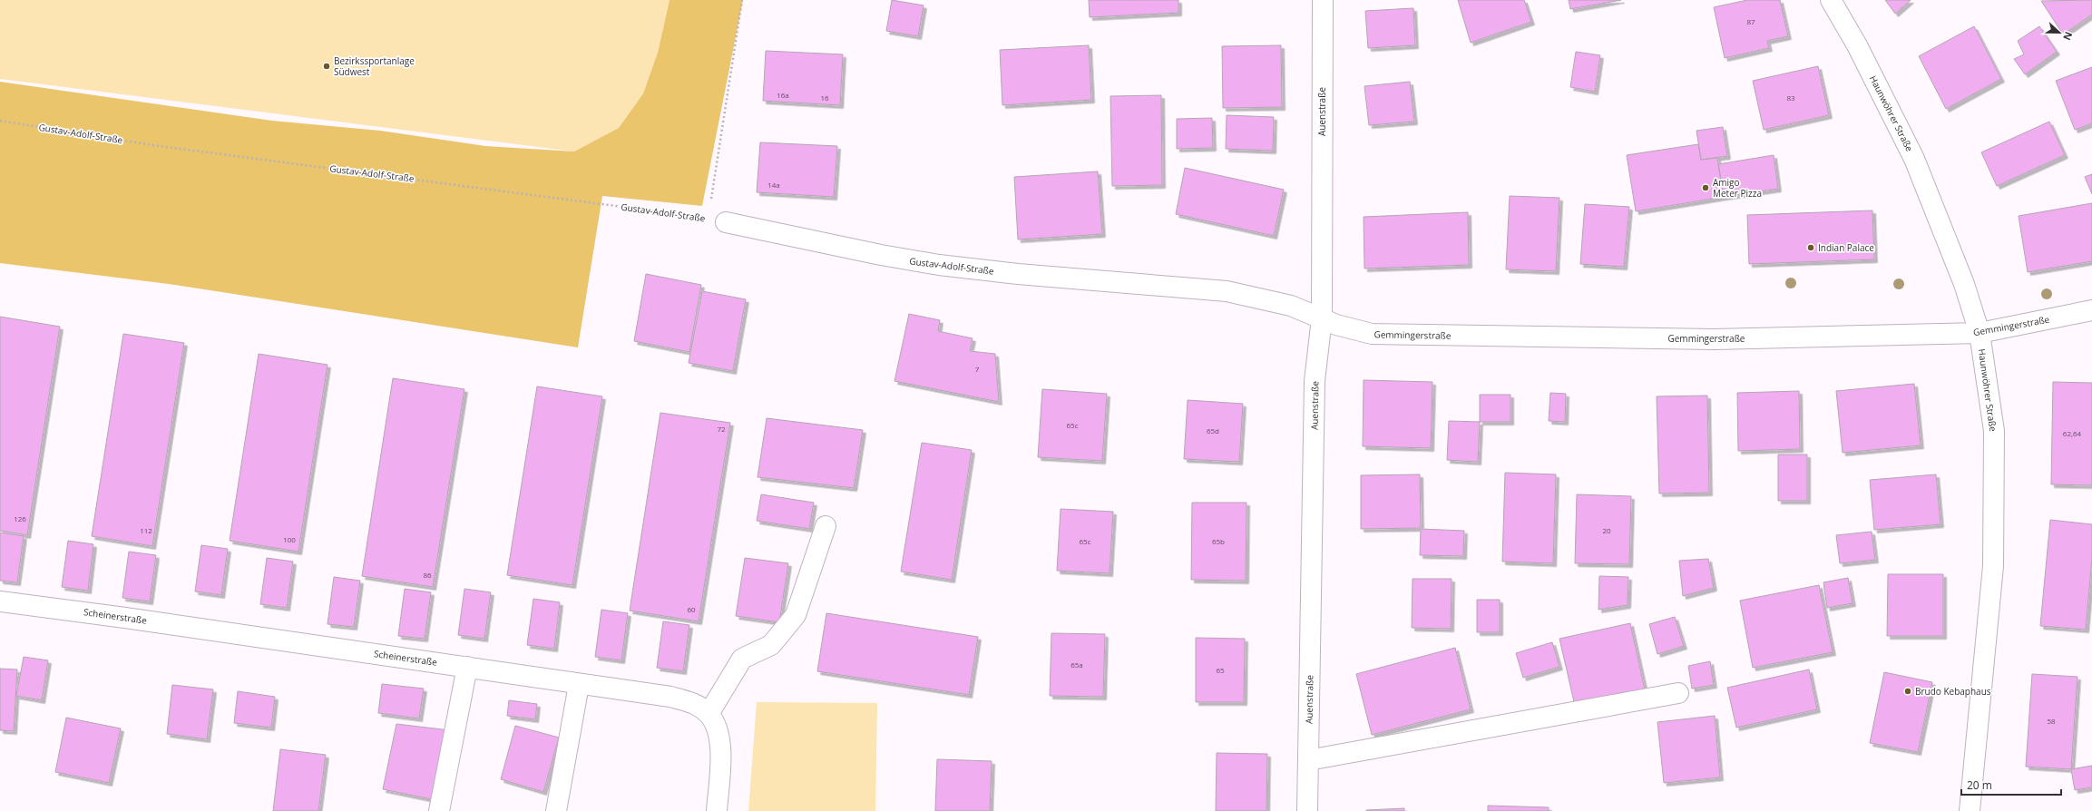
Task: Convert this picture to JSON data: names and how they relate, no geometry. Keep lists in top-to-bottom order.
{
  "streets": {
    "street": [
      "Auenstraße",
      "Haunwöhrer Straße",
      "Gustav-Adolf-Straße",
      "Gemmingerstraße",
      "Scheinerstraße"
    ]
  },
  "crossings": [
    ["Auenstraße", "Gustav-Adolf-Straße"],
    ["Auenstraße", "Gemmingerstraße"],
    ["Haunwöhrer Straße", "Gemmingerstraße"],
    ["Gustav-Adolf-Straße", "Gemmingerstraße"]
  ],
  "places": [
    "Bezirkssportanlage Südwest",
    "Amigo Meter Pizza",
    "Indian Palace",
    "Brudo Kebaphaus"
  ],
  "house_numbers": [
    "87",
    "16a",
    "16",
    "83",
    "14a",
    "7",
    "65c",
    "72",
    "65d",
    "62,64",
    "126",
    "112",
    "20",
    "100",
    "65c",
    "65b",
    "86",
    "60",
    "65a",
    "65",
    "58"
  ],
  "scale_bar": "20 m",
  "north": "right"
}
